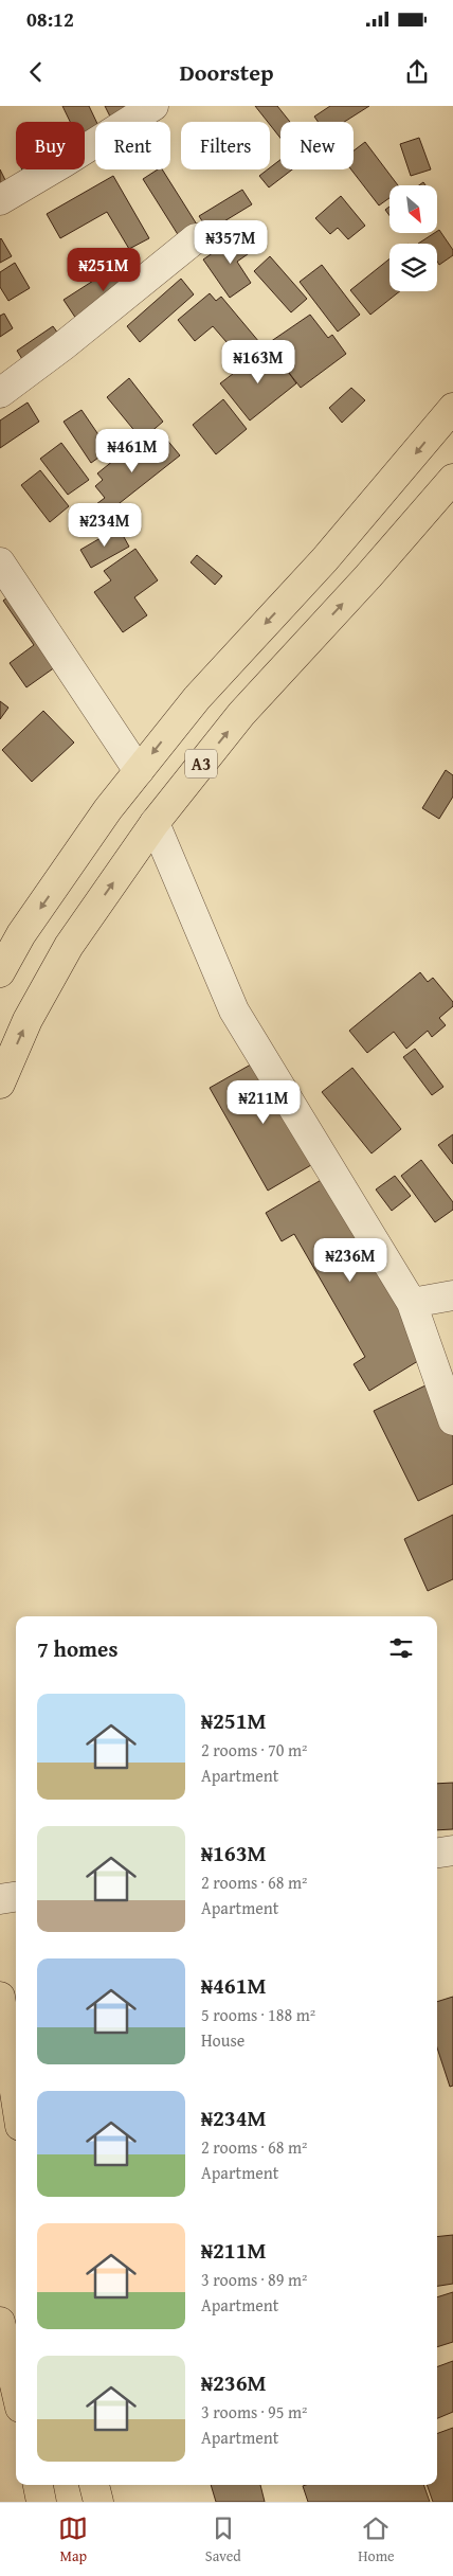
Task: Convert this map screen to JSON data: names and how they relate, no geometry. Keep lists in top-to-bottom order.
{
  "streets": {
    "highway": ["A3"]
  },
  "north": "bottom right",
  "page": {
    "status": "08:12",
    "header": "Doorstep",
    "chip": [
      "Buy",
      "Rent",
      "Filters",
      "New"
    ],
    "price": [
      "₦357M",
      "₦251M",
      "₦163M",
      "₦461M",
      "₦234M",
      "₦211M",
      "₦236M"
    ],
    "heading": "7 homes",
    "list": [
      {
        "name": "₦251M",
        "note": "2 rooms · 70 m² · Apartment"
      },
      {
        "name": "₦163M",
        "note": "2 rooms · 68 m² · Apartment"
      },
      {
        "name": "₦461M",
        "note": "5 rooms · 188 m² · House"
      },
      {
        "name": "₦234M",
        "note": "2 rooms · 68 m² · Apartment"
      },
      {
        "name": "₦211M",
        "note": "3 rooms · 89 m² · Apartment"
      },
      {
        "name": "₦236M",
        "note": "3 rooms · 95 m² · Apartment"
      }
    ],
    "tabs": ["Map", "Saved", "Home"]
  }
}
